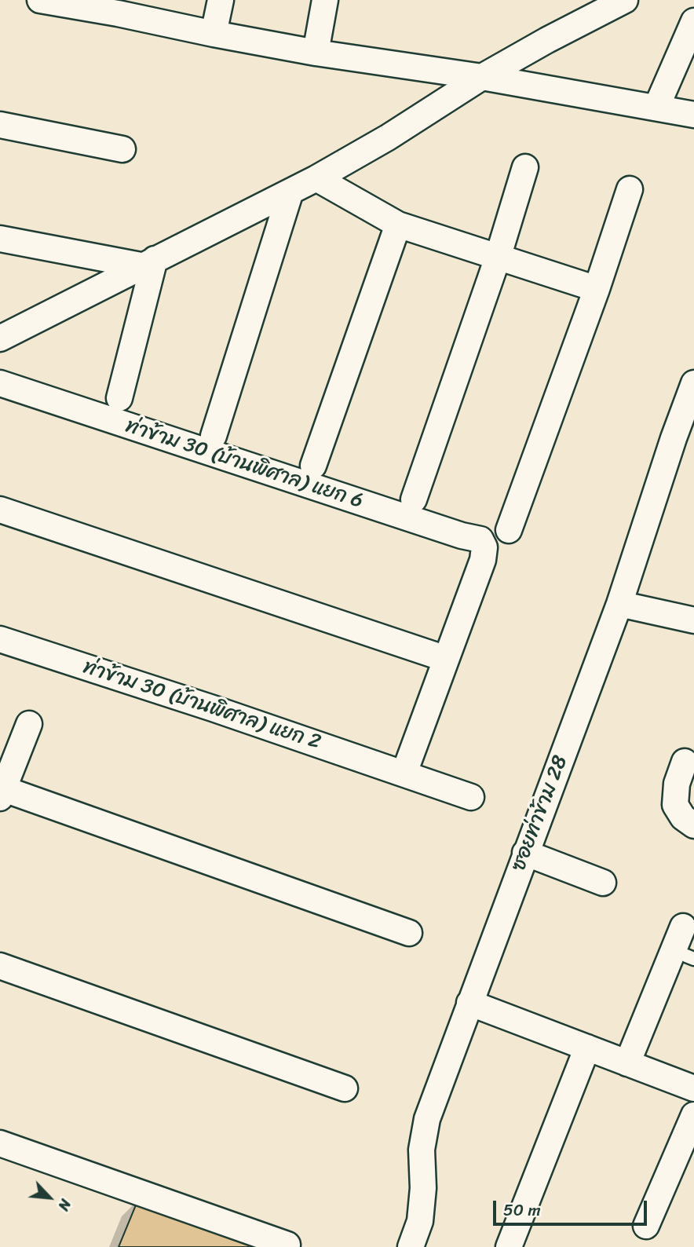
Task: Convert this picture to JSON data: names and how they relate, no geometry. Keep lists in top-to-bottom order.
{
  "streets": {
    "street": ["ท่าข้าม 30 (บ้านพิศาล) แยก 6", "ท่าข้าม 30 (บ้านพิศาล) แยก 2", "ซอยท่าข้าม 28"]
  },
  "scale_bar": "50 m",
  "north": "bottom right"
}
